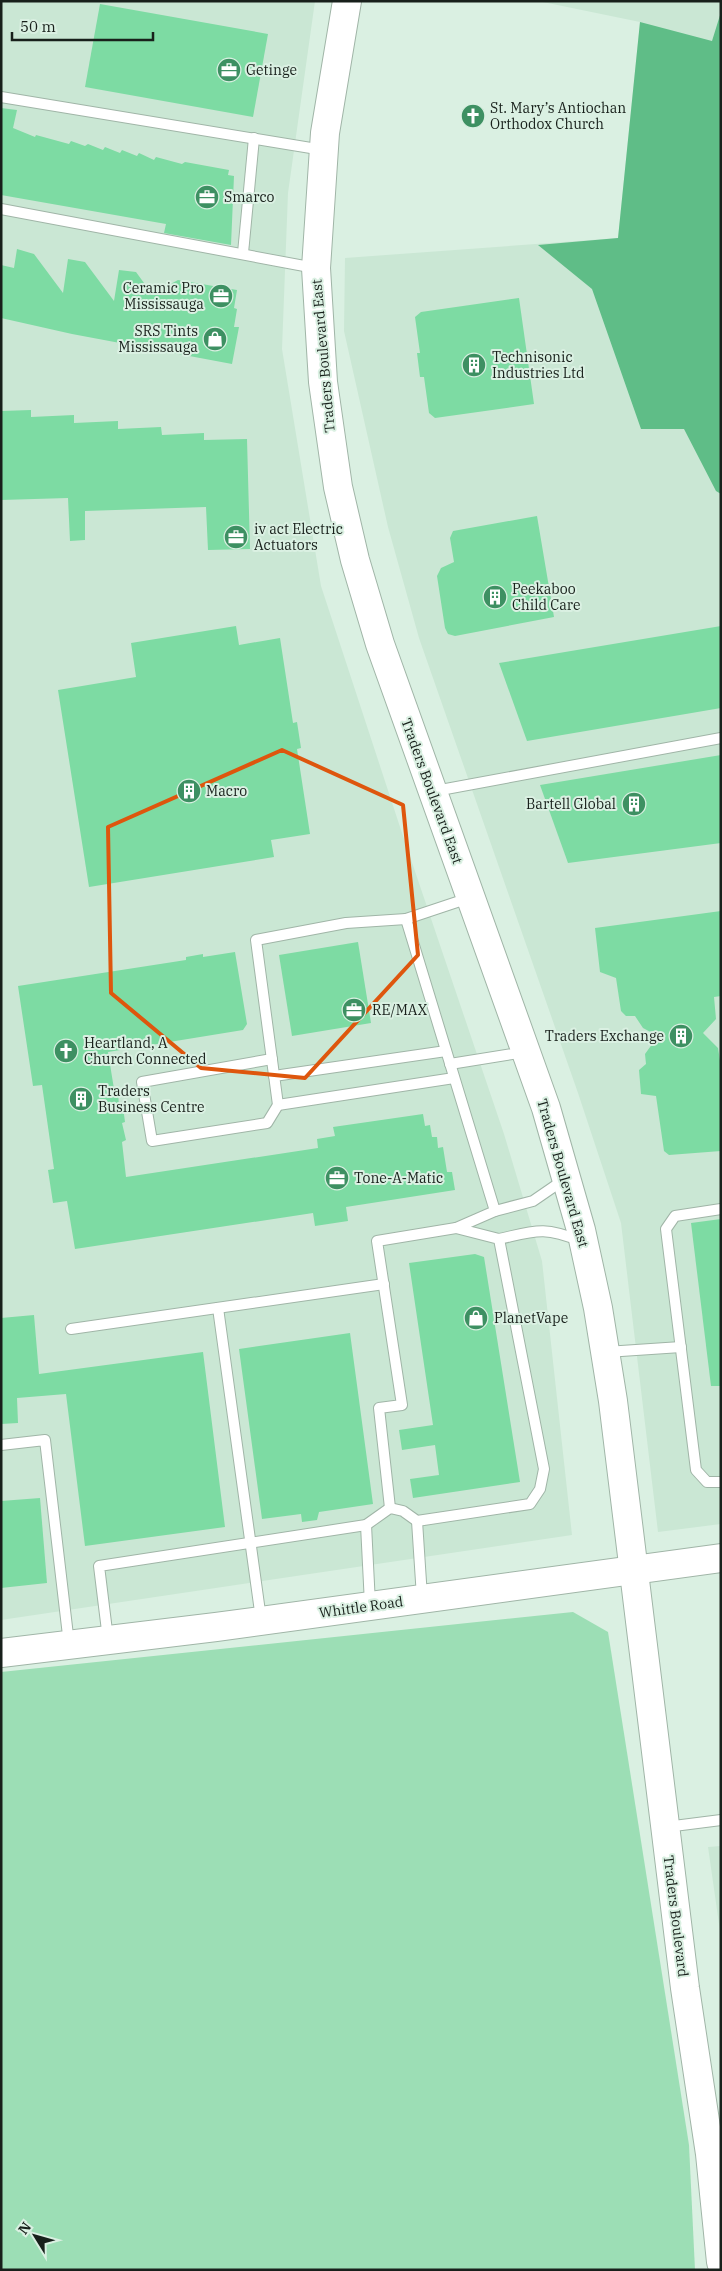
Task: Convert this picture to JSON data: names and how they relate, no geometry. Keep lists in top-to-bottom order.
{
  "streets": {
    "street": ["Traders Boulevard East", "Whittle Road", "Traders Boulevard"]
  },
  "crossings": [
    ["Traders Boulevard East", "Whittle Road"],
    ["Traders Boulevard East", "Traders Boulevard"],
    ["Whittle Road", "Traders Boulevard"]
  ],
  "places": {
    "office": [
      "Getinge",
      "Smarco",
      "Ceramic Pro Mississauga",
      "iv act Electric Actuators",
      "RE/MAX",
      "Tone-A-Matic"
    ],
    "church": ["St. Mary’s Antiochan Orthodox Church", "Heartland, A Church Connected"],
    "shop": ["SRS Tints Mississauga", "PlanetVape"],
    "building": [
      "Technisonic Industries Ltd",
      "Peekaboo Child Care",
      "Macro",
      "Bartell Global",
      "Traders Exchange",
      "Traders Business Centre"
    ]
  },
  "scale_bar": "50 m",
  "north": "top left"
}
